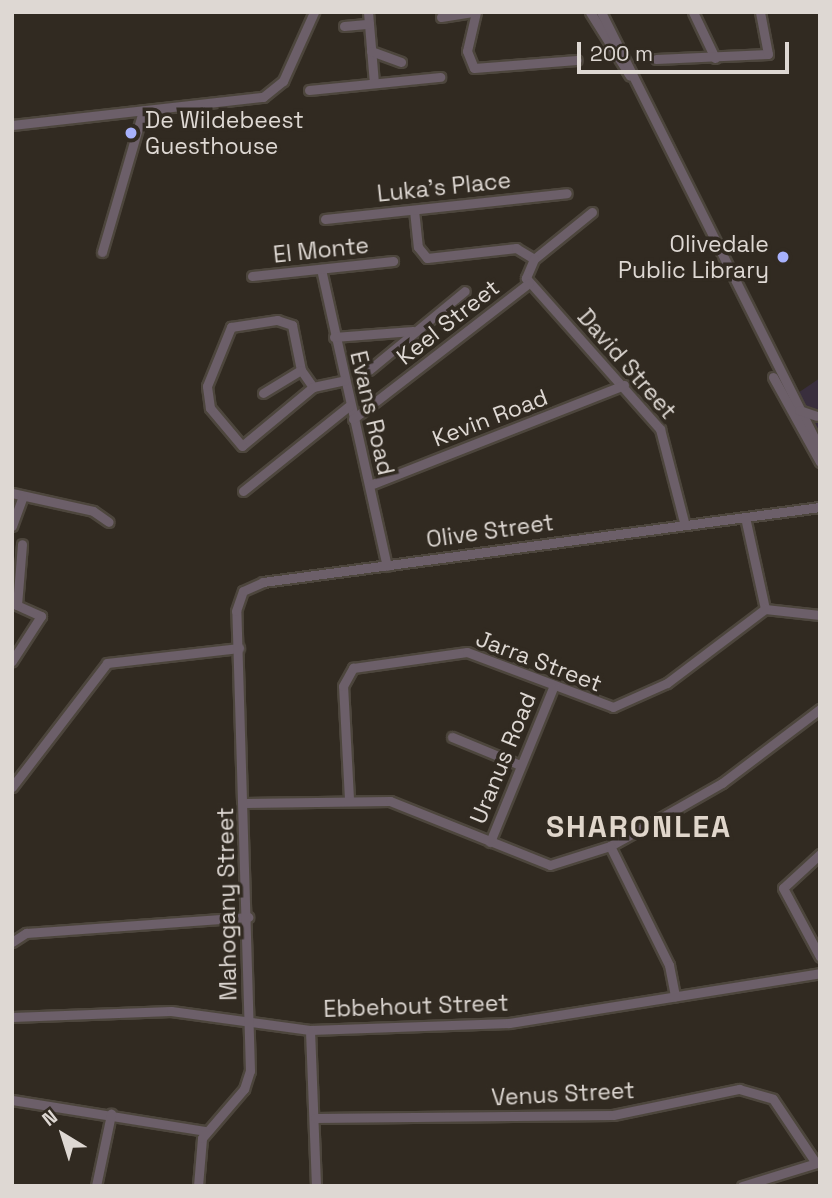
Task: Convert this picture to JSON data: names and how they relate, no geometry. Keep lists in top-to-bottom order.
{
  "streets": {
    "street": [
      "Luka's Place",
      "El Monte",
      "Keel Street",
      "David Street",
      "Evans Road",
      "Kevin Road",
      "Olive Street",
      "Jarra Street",
      "Uranus Road",
      "Mahogany Street",
      "Ebbehout Street",
      "Venus Street"
    ]
  },
  "crossings": [
    ["El Monte", "Evans Road"],
    ["Keel Street", "David Street"],
    ["Keel Street", "Evans Road"],
    ["David Street", "Kevin Road"],
    ["David Street", "Olive Street"],
    ["Evans Road", "Kevin Road"],
    ["Evans Road", "Olive Street"],
    ["Olive Street", "Mahogany Street"],
    ["Jarra Street", "Uranus Road"],
    ["Mahogany Street", "Ebbehout Street"]
  ],
  "districts": ["SHARONLEA"],
  "places": ["De Wildebeest Guesthouse", "Olivedale Public Library"],
  "scale_bar": "200 m",
  "north": "top left"
}
